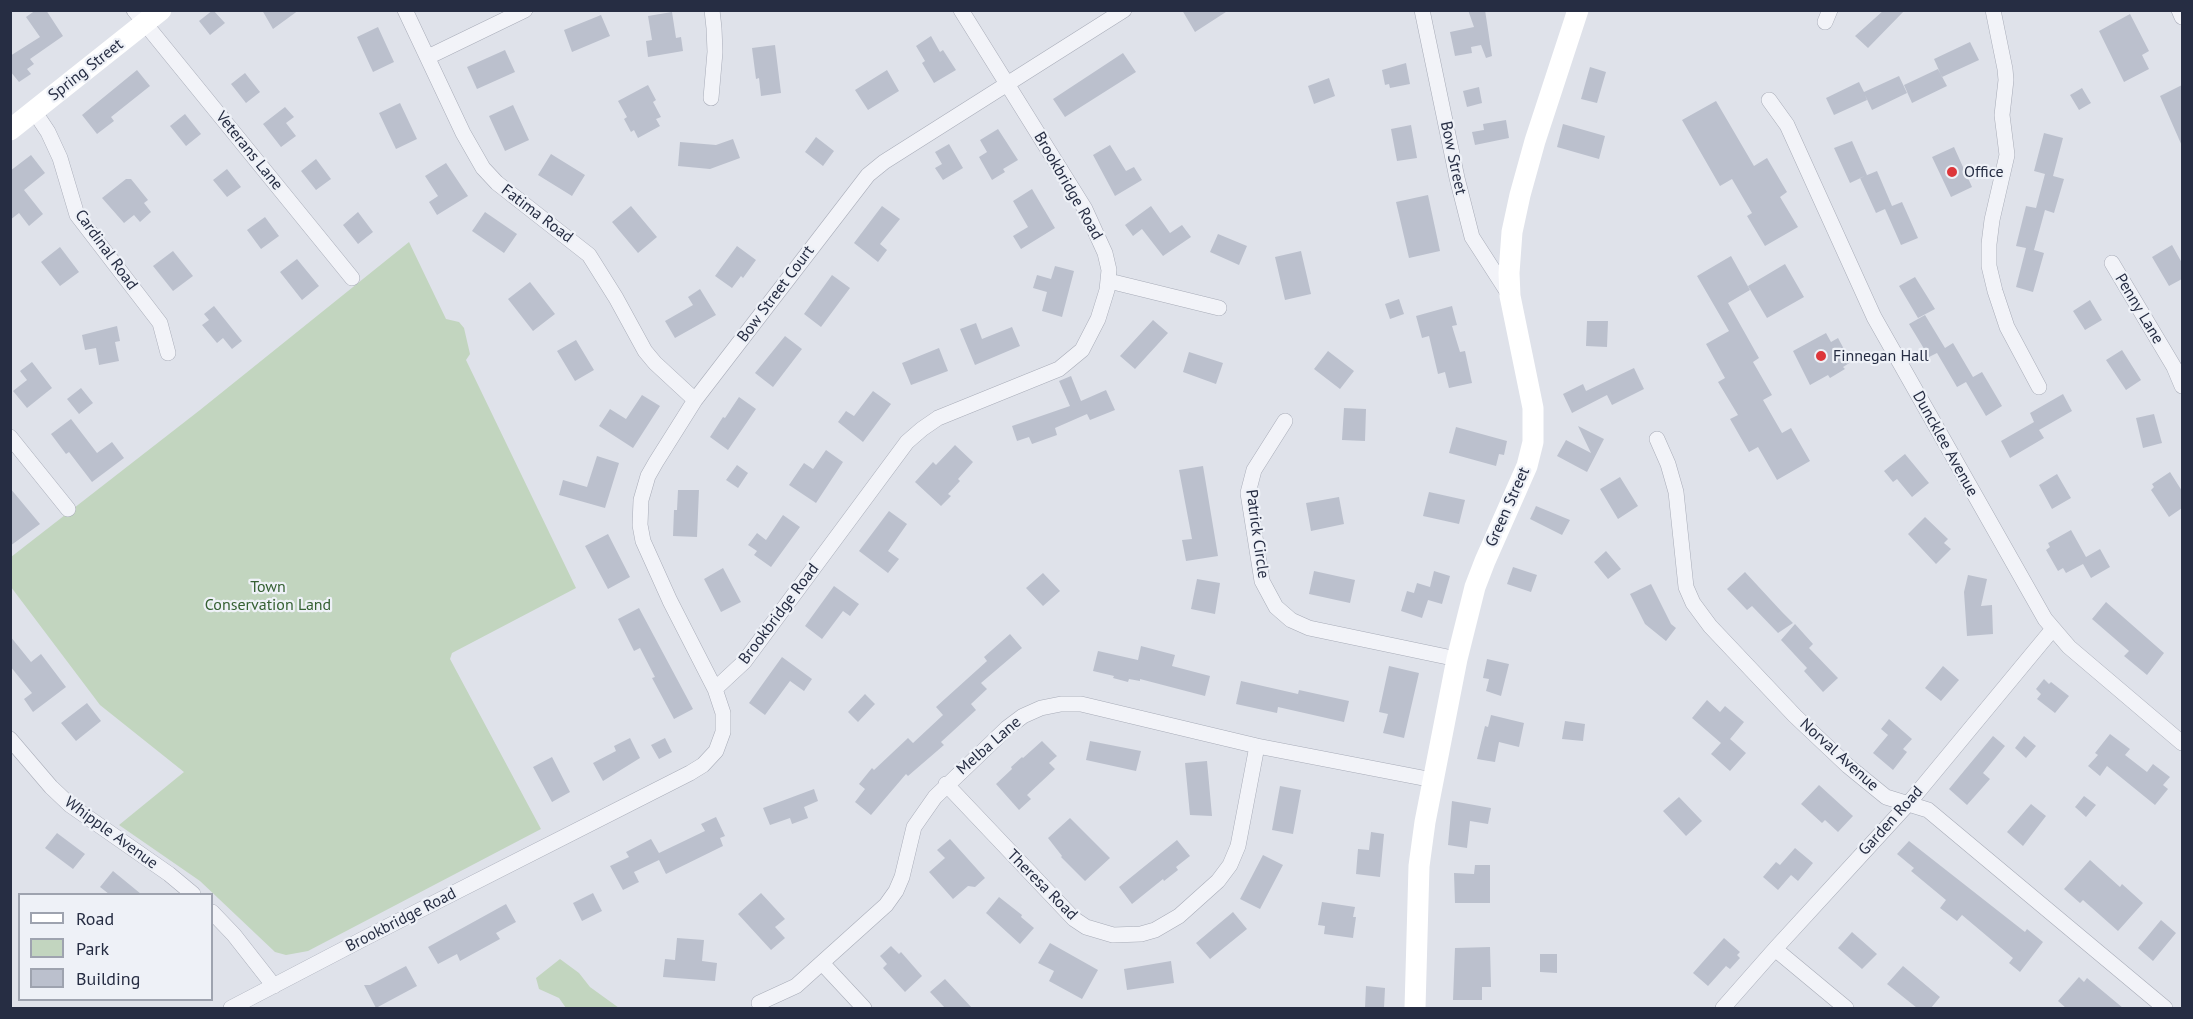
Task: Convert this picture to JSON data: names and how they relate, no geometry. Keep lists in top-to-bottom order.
{
  "streets": {
    "street": [
      "Spring Street",
      "Veterans Lane",
      "Bow Street",
      "Brookbridge Road",
      "Fatima Road",
      "Cardinal Road",
      "Bow Street Court",
      "Penny Lane",
      "Duncklee Avenue",
      "Green Street",
      "Patrick Circle",
      "Melba Lane",
      "Norval Avenue",
      "Garden Road",
      "Whipple Avenue",
      "Theresa Road"
    ]
  },
  "crossings": [
    ["Spring Street", "Veterans Lane"],
    ["Spring Street", "Cardinal Road"],
    ["Bow Street", "Green Street"],
    ["Brookbridge Road", "Bow Street Court"],
    ["Fatima Road", "Bow Street Court"],
    ["Duncklee Avenue", "Garden Road"],
    ["Green Street", "Patrick Circle"],
    ["Green Street", "Melba Lane"],
    ["Melba Lane", "Theresa Road"],
    ["Norval Avenue", "Garden Road"]
  ],
  "parks": ["Town Conservation Land"],
  "places": ["Office", "Finnegan Hall"],
  "legend": ["Road", "Park", "Building"]
}
